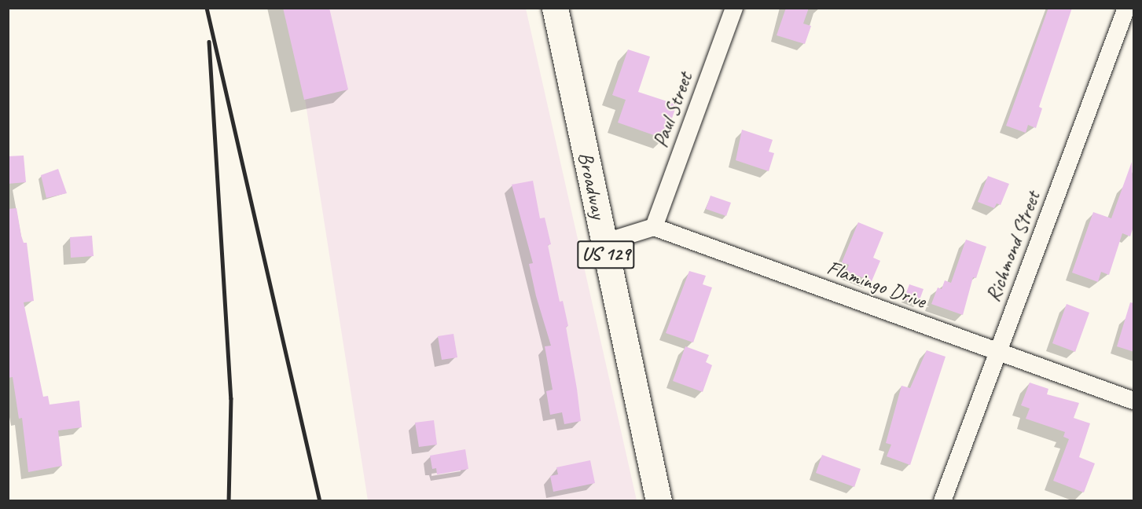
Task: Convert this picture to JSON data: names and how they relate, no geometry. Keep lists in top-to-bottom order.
{
  "streets": {
    "main road": ["Broadway", "US 129"],
    "street": ["Paul Street", "Richmond Street", "Flamingo Drive"]
  },
  "crossings": [
    ["Paul Street", "Flamingo Drive"],
    ["Richmond Street", "Flamingo Drive"]
  ]
}
